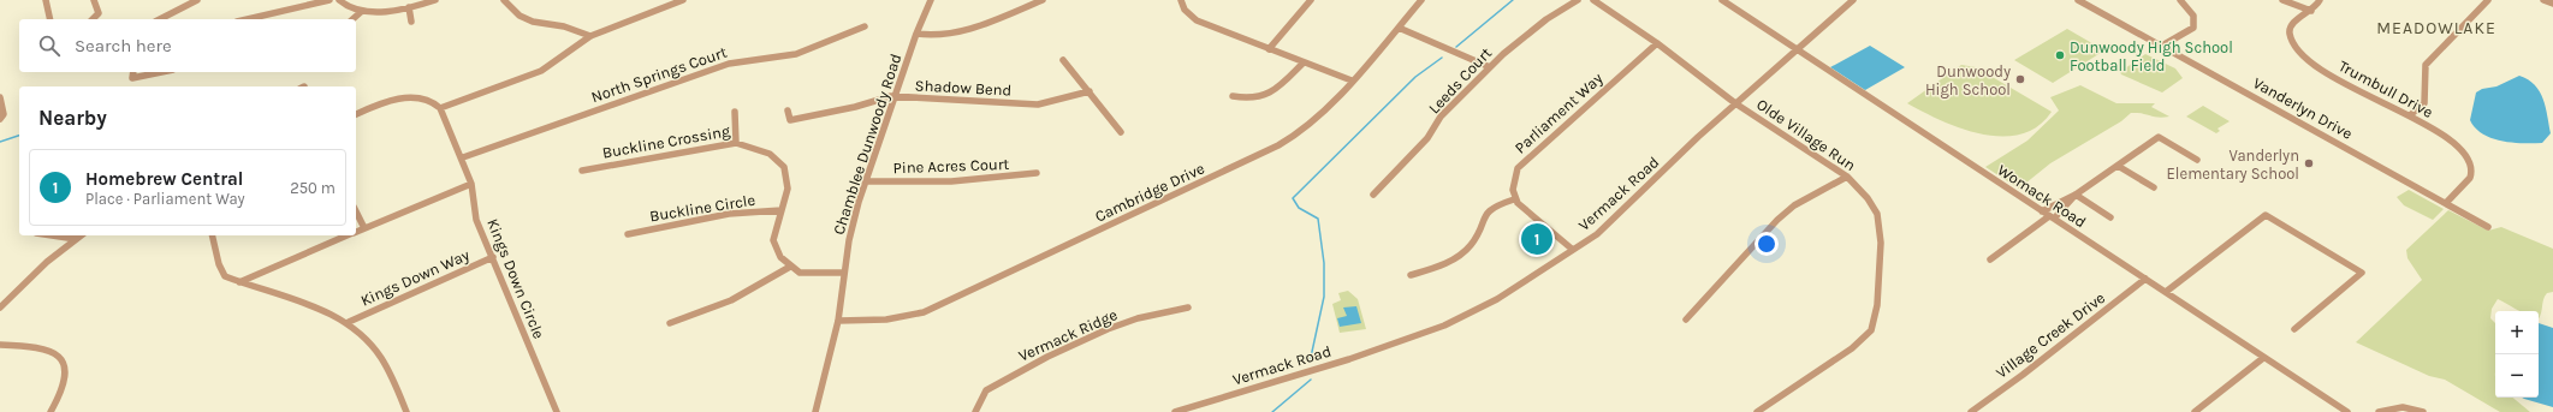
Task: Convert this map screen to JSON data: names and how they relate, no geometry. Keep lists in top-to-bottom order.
{
  "streets": {
    "street": [
      "North Springs Court",
      "Leeds Court",
      "Shadow Bend",
      "Trumbull Drive",
      "Vanderlyn Drive",
      "Parliament Way",
      "Olde Village Run",
      "Buckline Crossing",
      "Chamblee Dunwoody Road",
      "Pine Acres Court",
      "Cambridge Drive",
      "Vermack Road",
      "Womack Road",
      "Buckline Circle",
      "Kings Down Way",
      "Kings Down Circle",
      "Vermack Ridge",
      "Village Creek Drive"
    ]
  },
  "crossings": [
    ["North Springs Court", "Kings Down Circle"],
    ["Shadow Bend", "Chamblee Dunwoody Road"],
    ["Trumbull Drive", "Vanderlyn Drive"],
    ["Parliament Way", "Olde Village Run"],
    ["Olde Village Run", "Vermack Road"],
    ["Buckline Crossing", "Buckline Circle"],
    ["Chamblee Dunwoody Road", "Pine Acres Court"],
    ["Chamblee Dunwoody Road", "Cambridge Drive"],
    ["Vermack Road", "Womack Road"],
    ["Womack Road", "Village Creek Drive"],
    ["Kings Down Way", "Kings Down Circle"]
  ],
  "districts": ["MEADOWLAKE"],
  "places": ["Dunwoody High School Football Field", "Dunwoody High School", "Vanderlyn Elementary School"],
  "page": {
    "search": "Search here",
    "heading": "Nearby",
    "list": [
      {
        "mark": "1",
        "name": "Homebrew Central",
        "note": "Place · Parliament Way",
        "value": "250 m"
      }
    ],
    "pins": "1",
    "map_buttons": ["+", "−"]
  }
}
